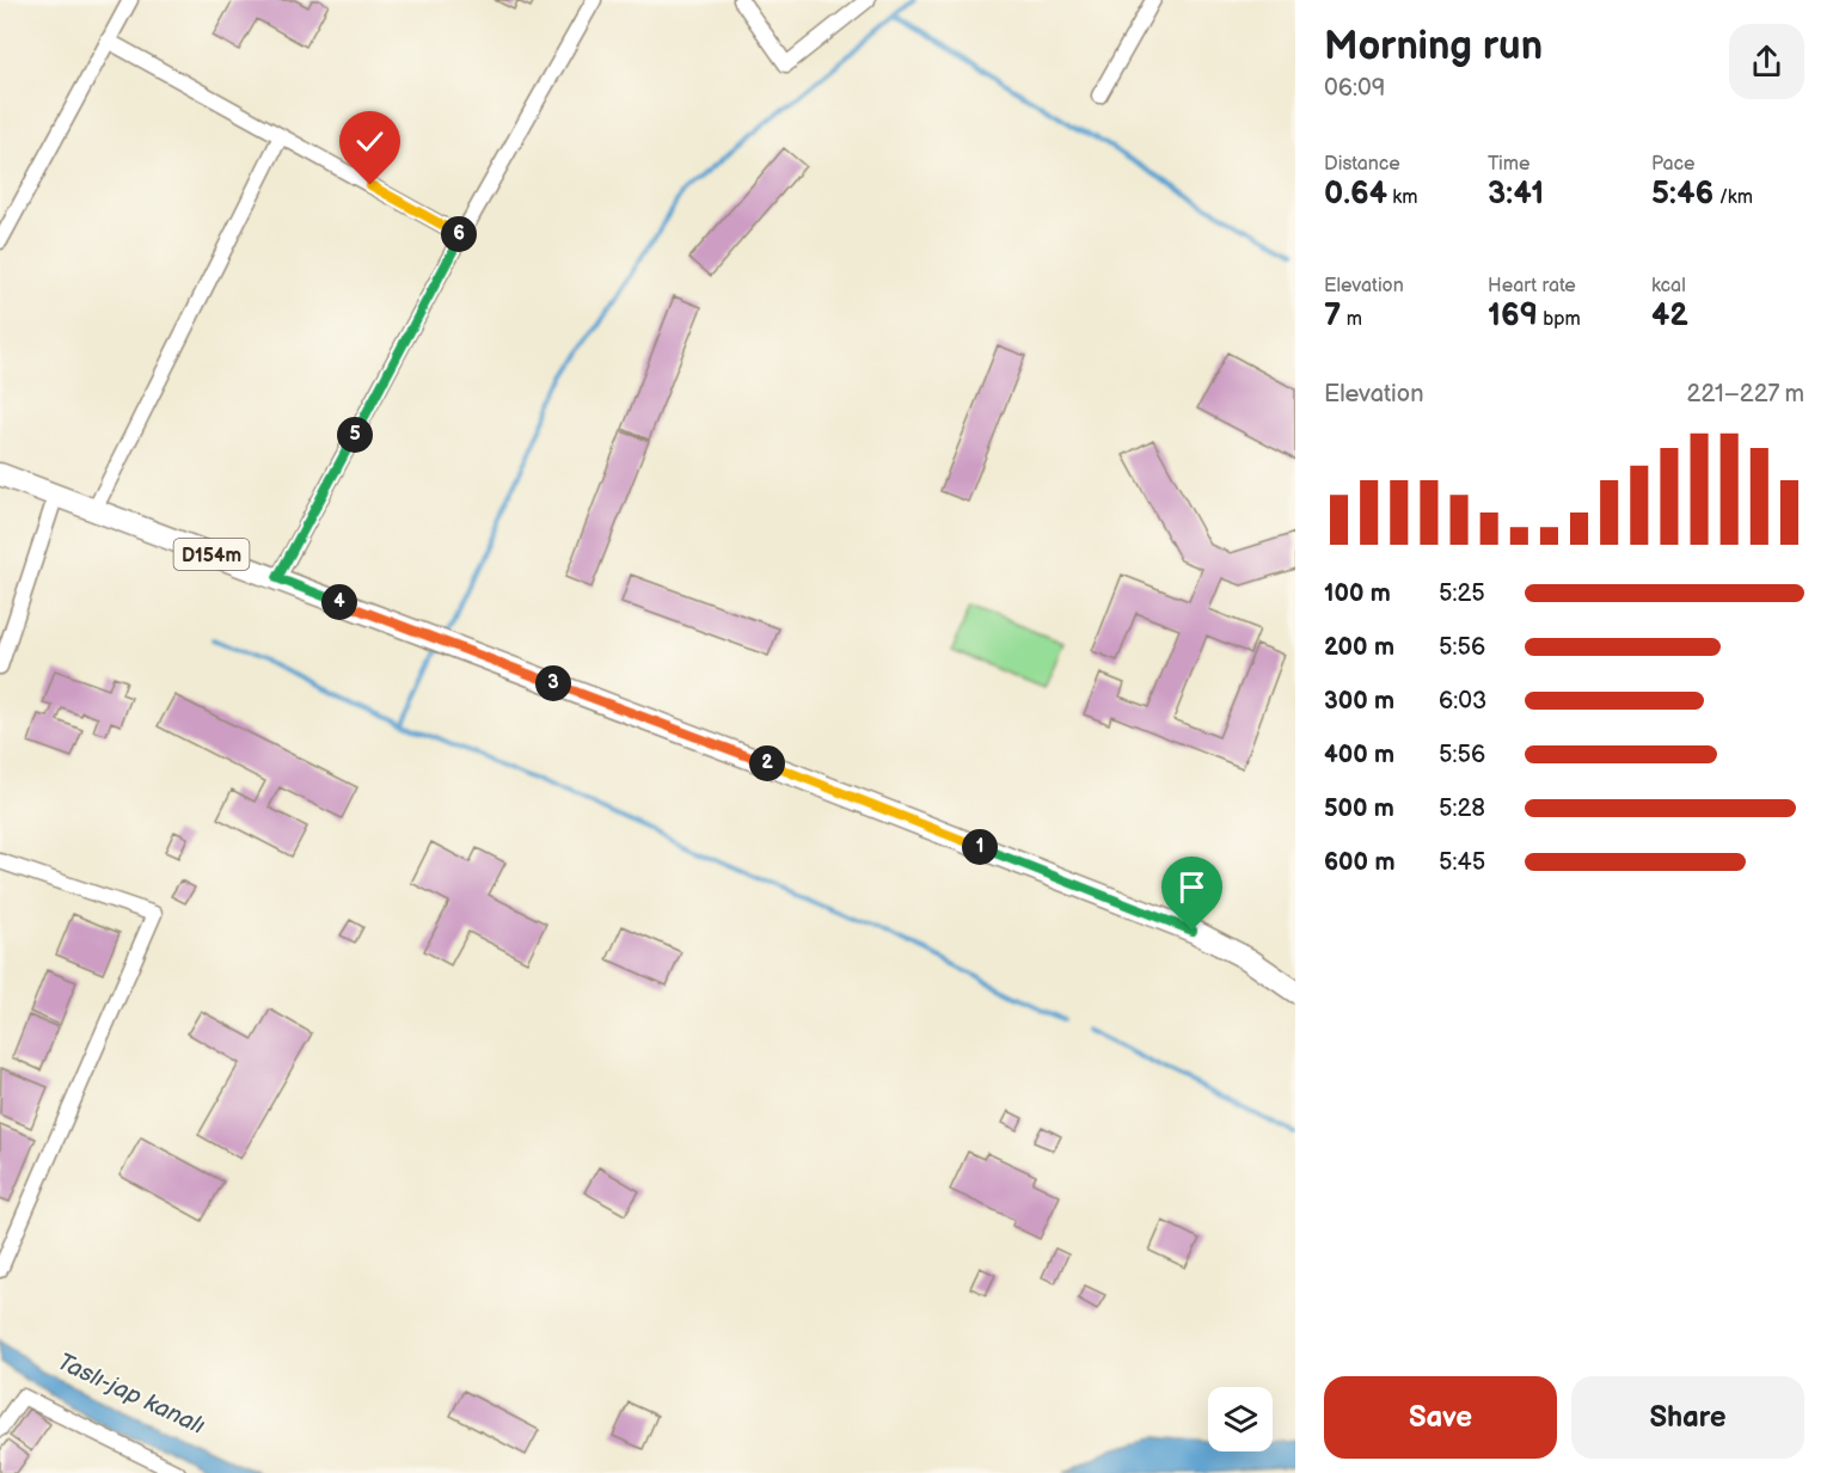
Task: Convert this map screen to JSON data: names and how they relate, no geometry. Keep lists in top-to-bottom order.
{
  "streets": {
    "main road": ["D154m"]
  },
  "water": ["Taslı-jap kanalı"],
  "page": {
    "heading": ["Morning run", "06:09"],
    "stats": [
      ["Distance", "0.64 km"],
      ["Time", "3:41"],
      ["Pace", "5:46 /km"],
      ["Elevation", "7 m"],
      ["Heart rate", "169 bpm"],
      ["kcal", "42"]
    ],
    "pins": [
      "6",
      "5",
      "4",
      "3",
      "2",
      "1"
    ],
    "chart": ["Elevation", "221–227 m"],
    "list": [
      {
        "name": "100 m",
        "note": "5:25"
      },
      {
        "name": "200 m",
        "note": "5:56"
      },
      {
        "name": "300 m",
        "note": "6:03"
      },
      {
        "name": "400 m",
        "note": "5:56"
      },
      {
        "name": "500 m",
        "note": "5:28"
      },
      {
        "name": "600 m",
        "note": "5:45"
      }
    ],
    "buttons": ["Save", "Share"]
  }
}
